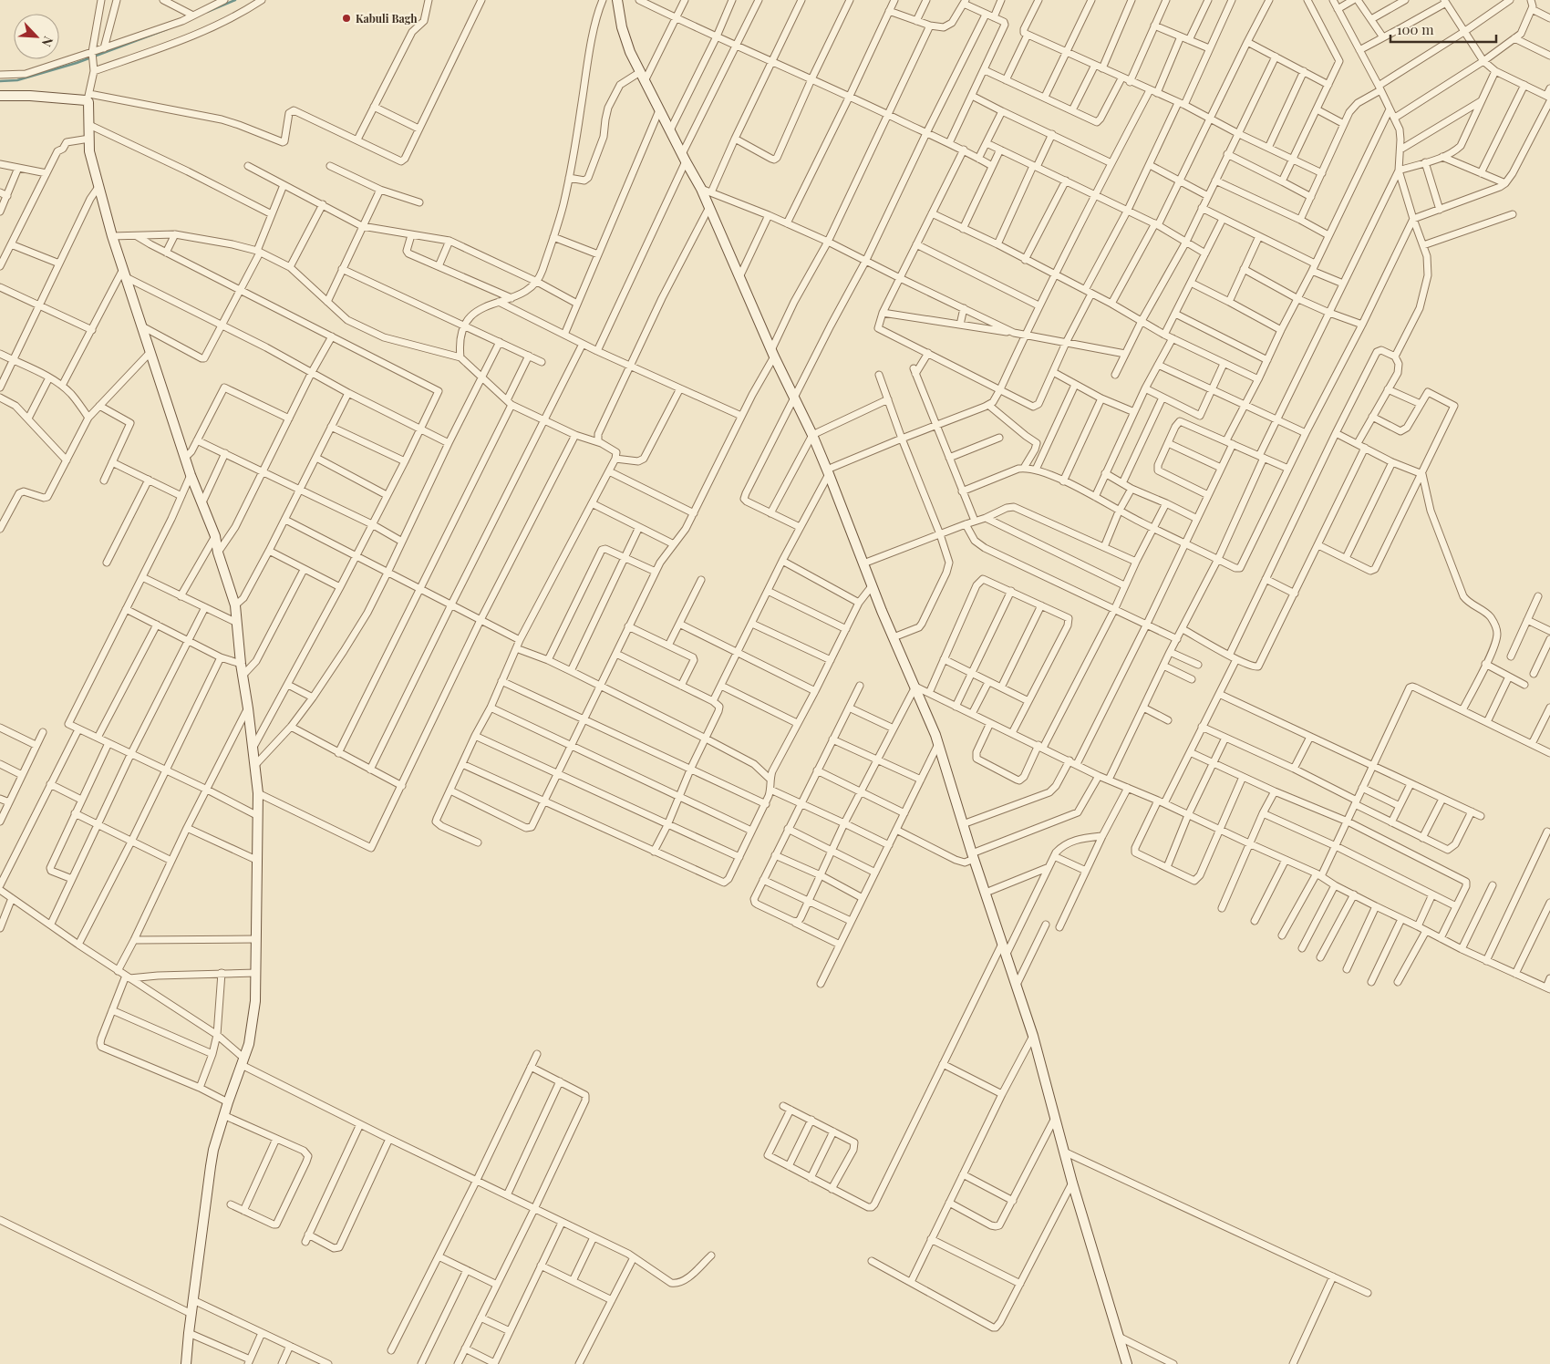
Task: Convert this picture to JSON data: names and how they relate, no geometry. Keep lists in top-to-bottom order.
{
  "places": ["Kabuli Bagh"],
  "scale_bar": "100 m",
  "north": "bottom right"
}
